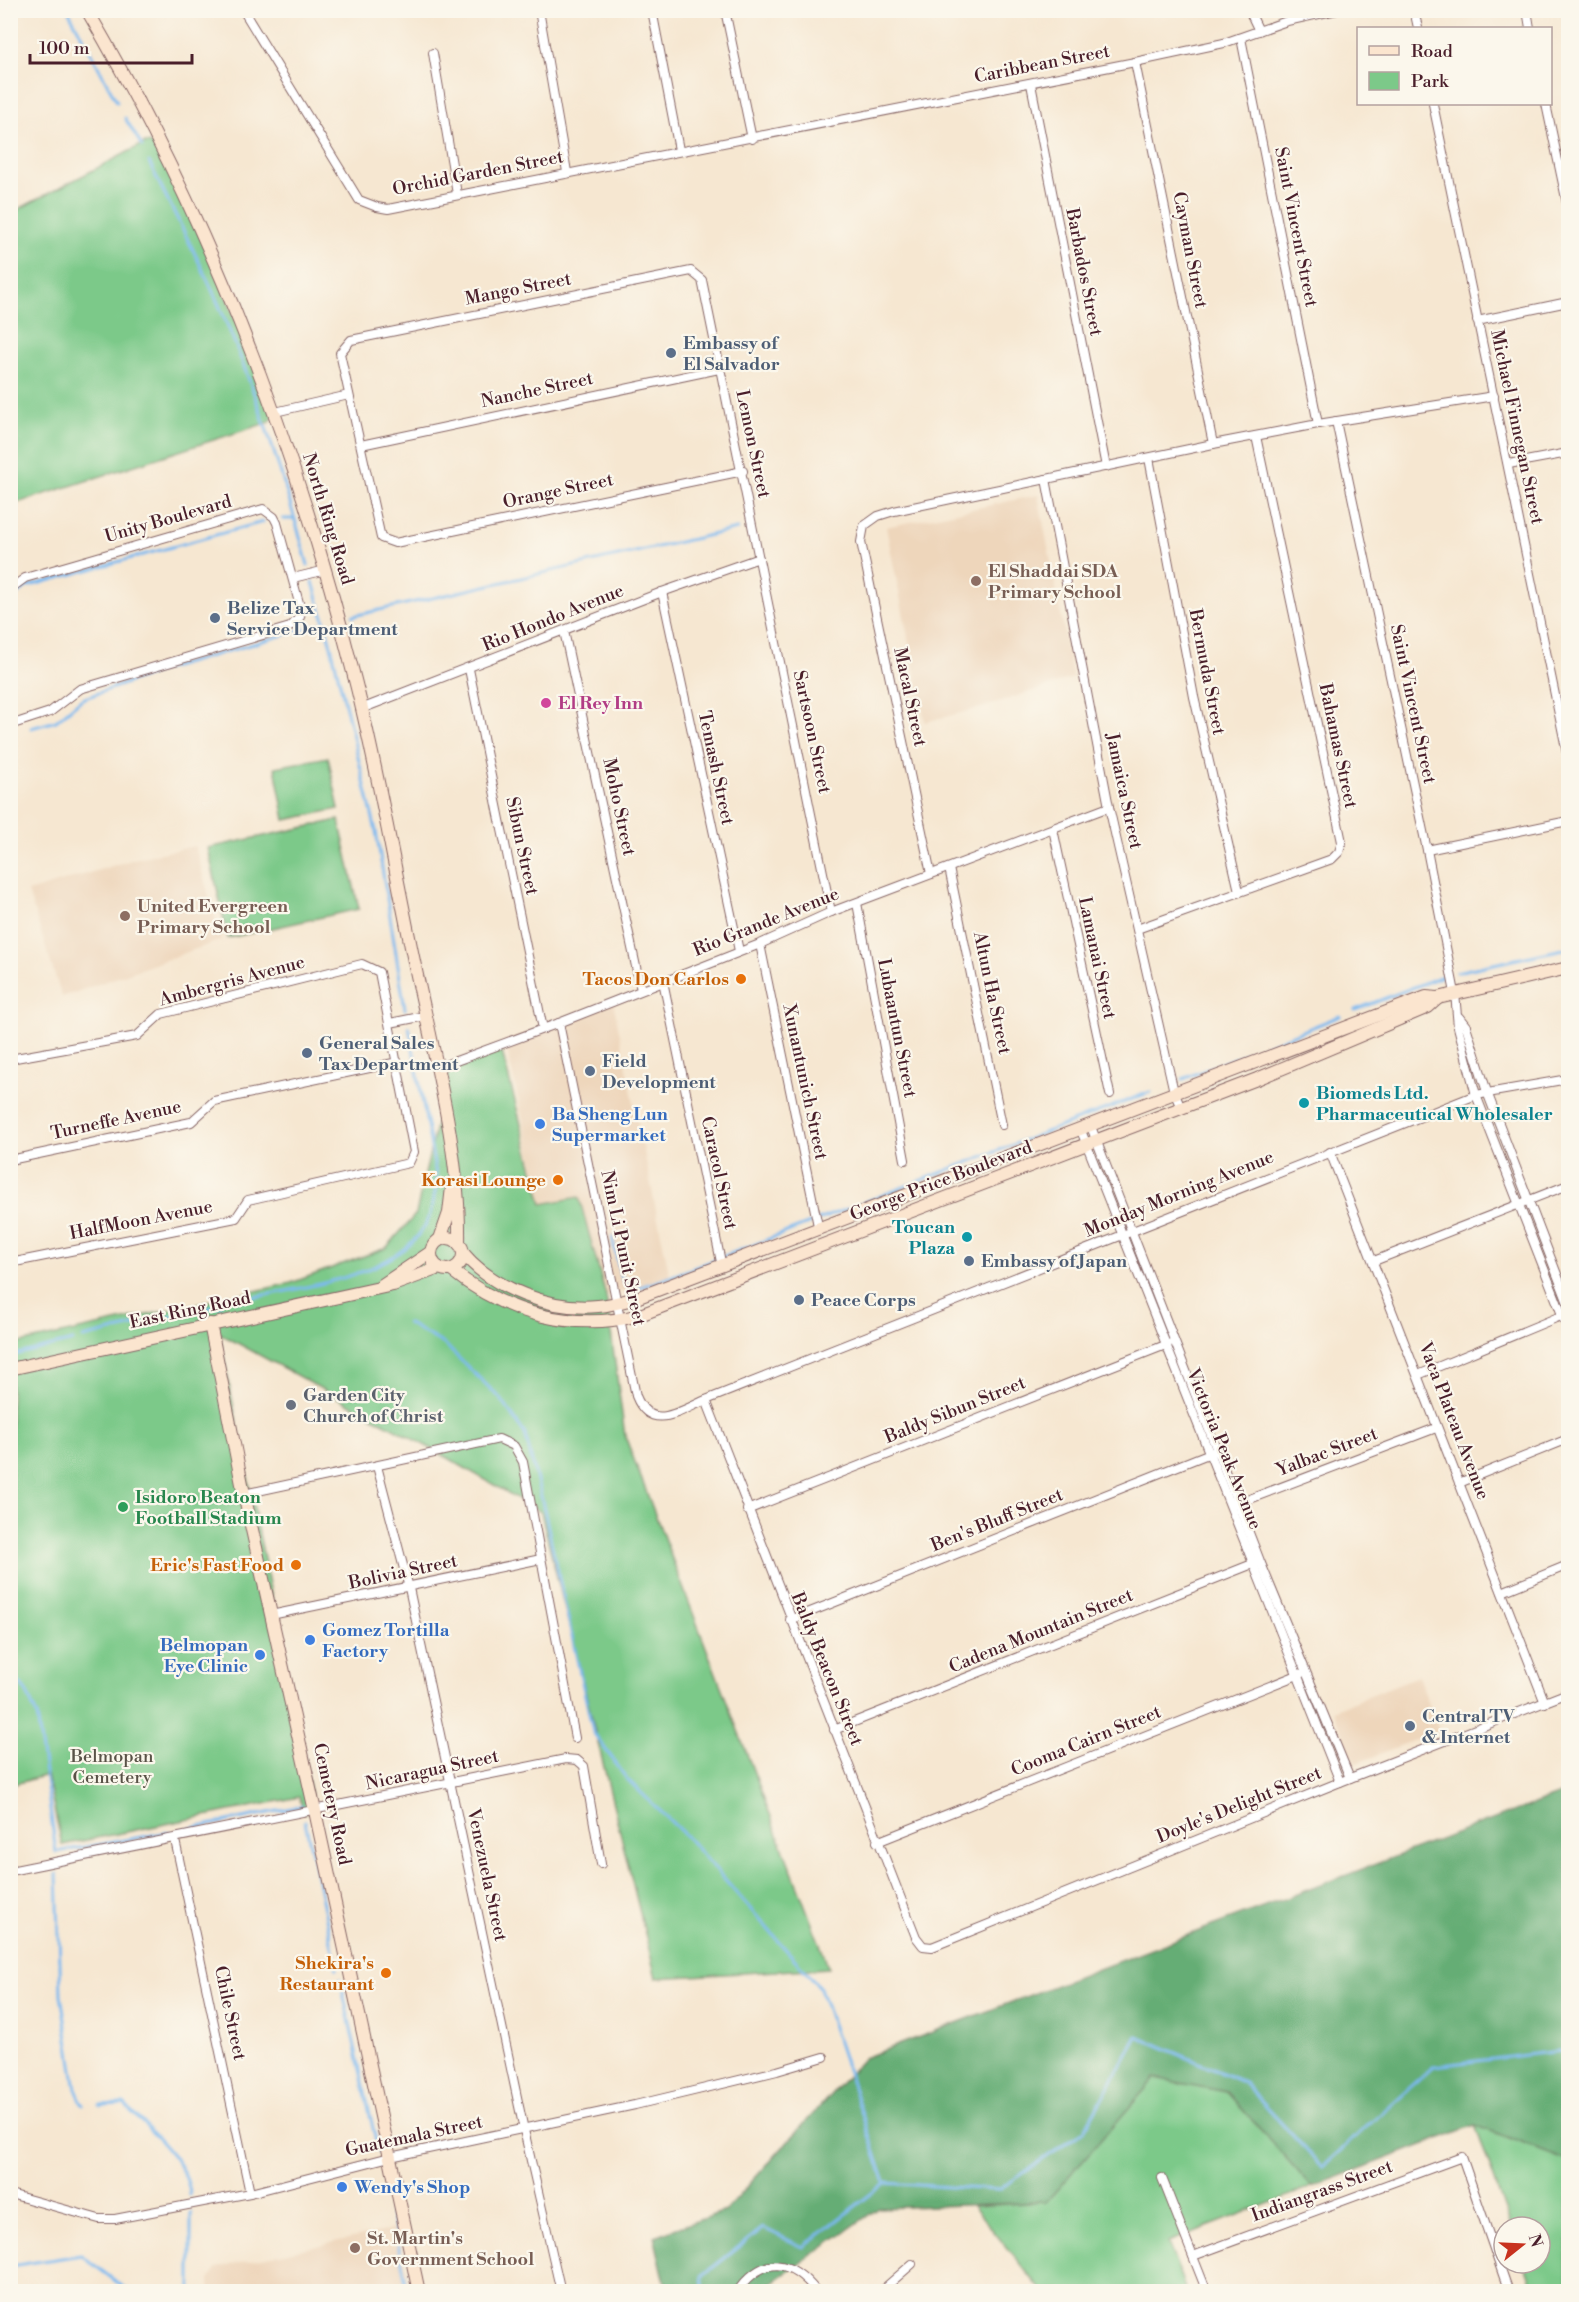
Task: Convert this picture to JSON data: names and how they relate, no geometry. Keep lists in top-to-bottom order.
{
  "streets": {
    "main road": [
      "North Ring Road",
      "George Price Boulevard",
      "East Ring Road",
      "Cemetery Road"
    ],
    "street": [
      "Caribbean Street",
      "Orchid Garden Street",
      "Saint Vincent Street",
      "Cayman Street",
      "Barbados Street",
      "Mango Street",
      "Nanche Street",
      "Michael Finnegan Street",
      "Lemon Street",
      "Orange Street",
      "Unity Boulevard",
      "Rio Hondo Avenue",
      "Bermuda Street",
      "Macal Street",
      "Sartsoon Street",
      "Bahamas Street",
      "Temash Street",
      "Jamaica Street",
      "Moho Street",
      "Sibun Street",
      "Rio Grande Avenue",
      "Lamanai Street",
      "Ambergris Avenue",
      "Altun Ha Street",
      "Lubaantun Street",
      "Xunantunich Street",
      "Turneffe Avenue",
      "Caracol Street",
      "Monday Morning Avenue",
      "HalfMoon Avenue",
      "Nim Li Punit Street",
      "Baldy Sibun Street",
      "Vaca Plateau Avenue",
      "Victoria Peak Avenue",
      "Yalbac Street",
      "Ben's Bluff Street",
      "Bolivia Street",
      "Cadena Mountain Street",
      "Baldy Beacon Street",
      "Cooma Cairn Street",
      "Nicaragua Street",
      "Doyle's Delight Street",
      "Venezuela Street",
      "Chile Street",
      "Guatemala Street",
      "Indiangrass Street"
    ]
  },
  "crossings": [
    ["Caribbean Street", "Orchid Garden Street"],
    ["Caribbean Street", "Saint Vincent Street"],
    ["Caribbean Street", "Cayman Street"],
    ["Caribbean Street", "Barbados Street"],
    ["Saint Vincent Street", "George Price Boulevard"],
    ["Mango Street", "Lemon Street"],
    ["Nanche Street", "Lemon Street"],
    ["Nanche Street", "Orange Street"],
    ["Lemon Street", "Orange Street"],
    ["Lemon Street", "Rio Hondo Avenue"],
    ["Lemon Street", "Sartsoon Street"],
    ["North Ring Road", "Rio Hondo Avenue"],
    ["North Ring Road", "Rio Grande Avenue"],
    ["North Ring Road", "George Price Boulevard"],
    ["Rio Hondo Avenue", "Sartsoon Street"],
    ["Rio Hondo Avenue", "Temash Street"],
    ["Rio Hondo Avenue", "Moho Street"],
    ["Rio Hondo Avenue", "Sibun Street"],
    ["Bermuda Street", "Bahamas Street"],
    ["Macal Street", "Jamaica Street"],
    ["Macal Street", "Rio Grande Avenue"],
    ["Sartsoon Street", "Rio Grande Avenue"],
    ["Bahamas Street", "Jamaica Street"],
    ["Temash Street", "Rio Grande Avenue"],
    ["Jamaica Street", "Rio Grande Avenue"],
    ["Jamaica Street", "George Price Boulevard"],
    ["Moho Street", "Rio Grande Avenue"],
    ["Sibun Street", "Rio Grande Avenue"],
    ["Rio Grande Avenue", "Lamanai Street"],
    ["Rio Grande Avenue", "Altun Ha Street"],
    ["Rio Grande Avenue", "Lubaantun Street"],
    ["Rio Grande Avenue", "Xunantunich Street"],
    ["Rio Grande Avenue", "Caracol Street"],
    ["Rio Grande Avenue", "Nim Li Punit Street"],
    ["Turneffe Avenue", "HalfMoon Avenue"],
    ["Caracol Street", "George Price Boulevard"],
    ["George Price Boulevard", "Nim Li Punit Street"],
    ["George Price Boulevard", "Victoria Peak Avenue"],
    ["Monday Morning Avenue", "Nim Li Punit Street"],
    ["Monday Morning Avenue", "Vaca Plateau Avenue"],
    ["Monday Morning Avenue", "Victoria Peak Avenue"],
    ["Monday Morning Avenue", "Baldy Beacon Street"],
    ["Nim Li Punit Street", "Baldy Beacon Street"],
    ["East Ring Road", "Cemetery Road"],
    ["Baldy Sibun Street", "Victoria Peak Avenue"],
    ["Baldy Sibun Street", "Baldy Beacon Street"],
    ["Vaca Plateau Avenue", "Yalbac Street"],
    ["Vaca Plateau Avenue", "Doyle's Delight Street"],
    ["Victoria Peak Avenue", "Yalbac Street"],
    ["Victoria Peak Avenue", "Ben's Bluff Street"],
    ["Victoria Peak Avenue", "Cadena Mountain Street"],
    ["Victoria Peak Avenue", "Cooma Cairn Street"],
    ["Victoria Peak Avenue", "Doyle's Delight Street"],
    ["Ben's Bluff Street", "Baldy Beacon Street"],
    ["Bolivia Street", "Cemetery Road"],
    ["Bolivia Street", "Venezuela Street"],
    ["Cadena Mountain Street", "Baldy Beacon Street"],
    ["Baldy Beacon Street", "Cooma Cairn Street"],
    ["Baldy Beacon Street", "Doyle's Delight Street"],
    ["Nicaragua Street", "Cemetery Road"],
    ["Nicaragua Street", "Venezuela Street"],
    ["Nicaragua Street", "Chile Street"],
    ["Cemetery Road", "Guatemala Street"],
    ["Venezuela Street", "Guatemala Street"],
    ["Chile Street", "Guatemala Street"]
  ],
  "parks": ["Belmopan Cemetery"],
  "places": [
    "Embassy of El Salvador",
    "El Shaddai SDA Primary School",
    "Belize Tax Service Department",
    "El Rey Inn",
    "United Evergreen Primary School",
    "Tacos Don Carlos",
    "General Sales Tax Department",
    "Field Development",
    "Biomeds Ltd. Pharmaceutical Wholesaler",
    "Ba Sheng Lun Supermarket",
    "Korasi Lounge",
    "Toucan Plaza",
    "Embassy of Japan",
    "Peace Corps",
    "Garden City Church of Christ",
    "Isidoro Beaton Football Stadium",
    "Eric's Fast Food",
    "Gomez Tortilla Factory",
    "Belmopan Eye Clinic",
    "Central TV & Internet",
    "Shekira's Restaurant",
    "Wendy's Shop",
    "St. Martin's Government School"
  ],
  "legend": ["Road", "Park"],
  "scale_bar": "100 m",
  "north": "right"
}
